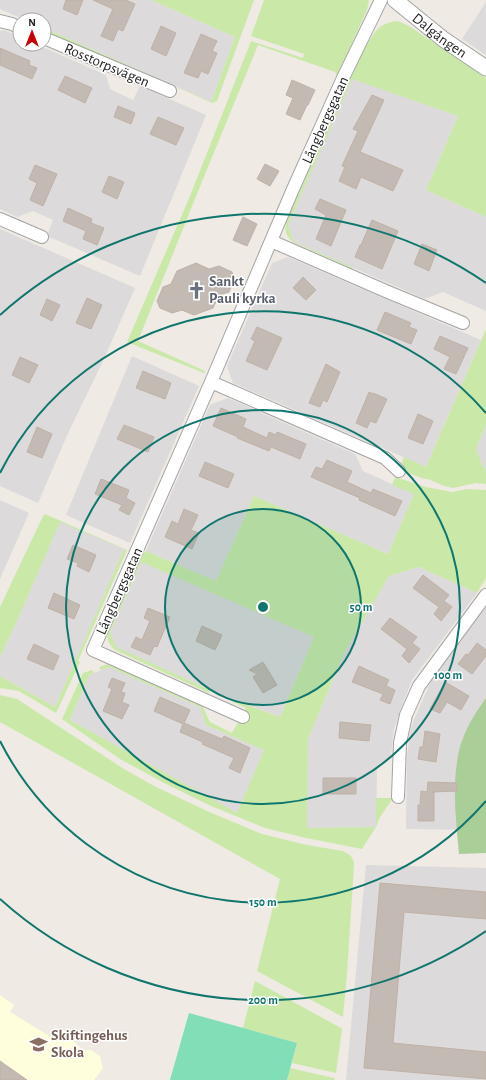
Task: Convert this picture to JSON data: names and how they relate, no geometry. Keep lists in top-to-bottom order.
{
  "streets": {
    "street": ["Dalgången", "Rosstorpsvägen", "Långbergsgatan"]
  },
  "places": {
    "church": ["Sankt Pauli kyrka"],
    "school or university": ["Skiftingehus Skola"]
  },
  "north": "top",
  "rings": [
    "50 m",
    "100 m",
    "150 m",
    "200 m"
  ]
}
